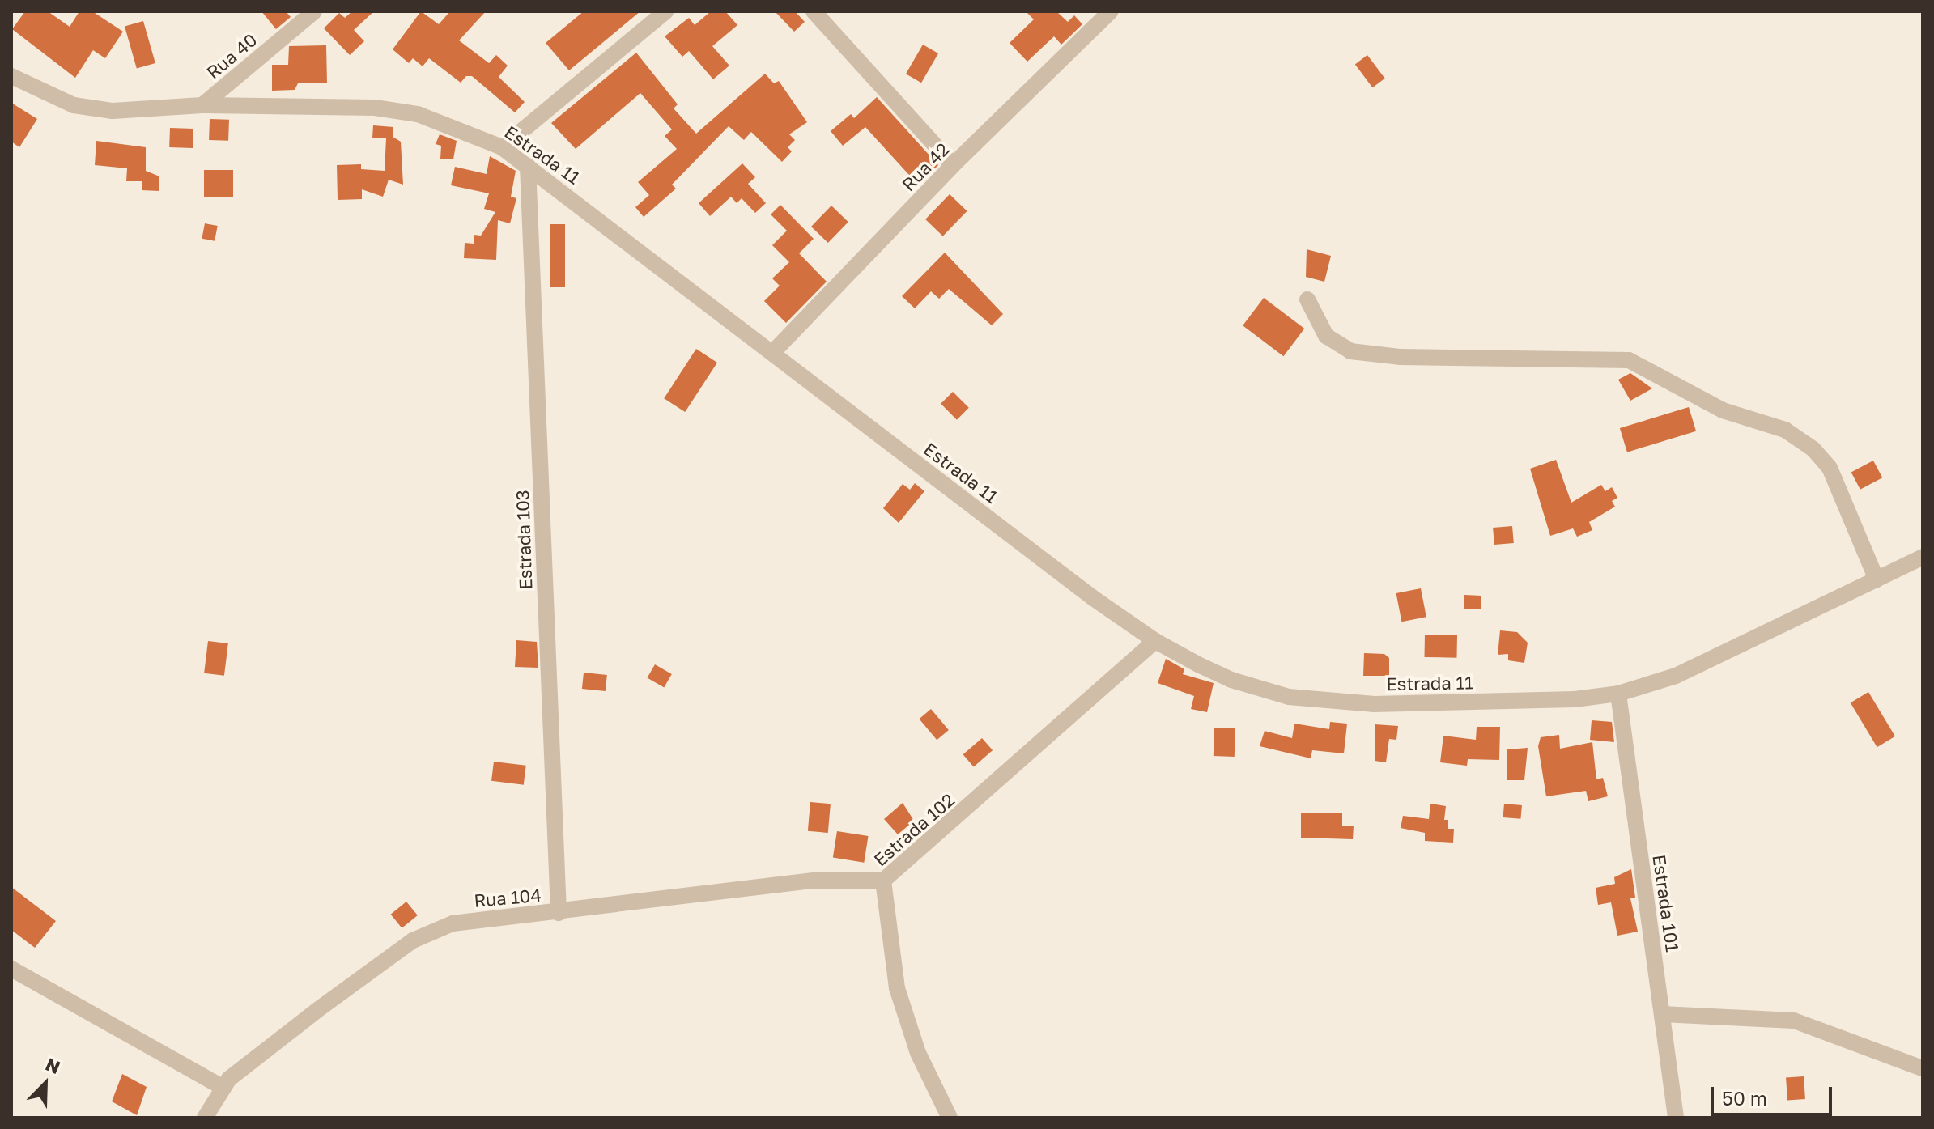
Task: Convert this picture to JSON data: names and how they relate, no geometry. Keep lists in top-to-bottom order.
{
  "streets": {
    "street": [
      "Rua 40",
      "Estrada 11",
      "Rua 42",
      "Estrada 103",
      "Estrada 102",
      "Rua 104",
      "Estrada 101"
    ]
  },
  "crossings": [
    ["Rua 40", "Estrada 11"],
    ["Estrada 11", "Rua 42"],
    ["Estrada 11", "Estrada 103"],
    ["Estrada 11", "Estrada 102"],
    ["Estrada 11", "Estrada 101"],
    ["Estrada 103", "Rua 104"],
    ["Estrada 102", "Rua 104"]
  ],
  "scale_bar": "50 m",
  "north": "top right"
}
